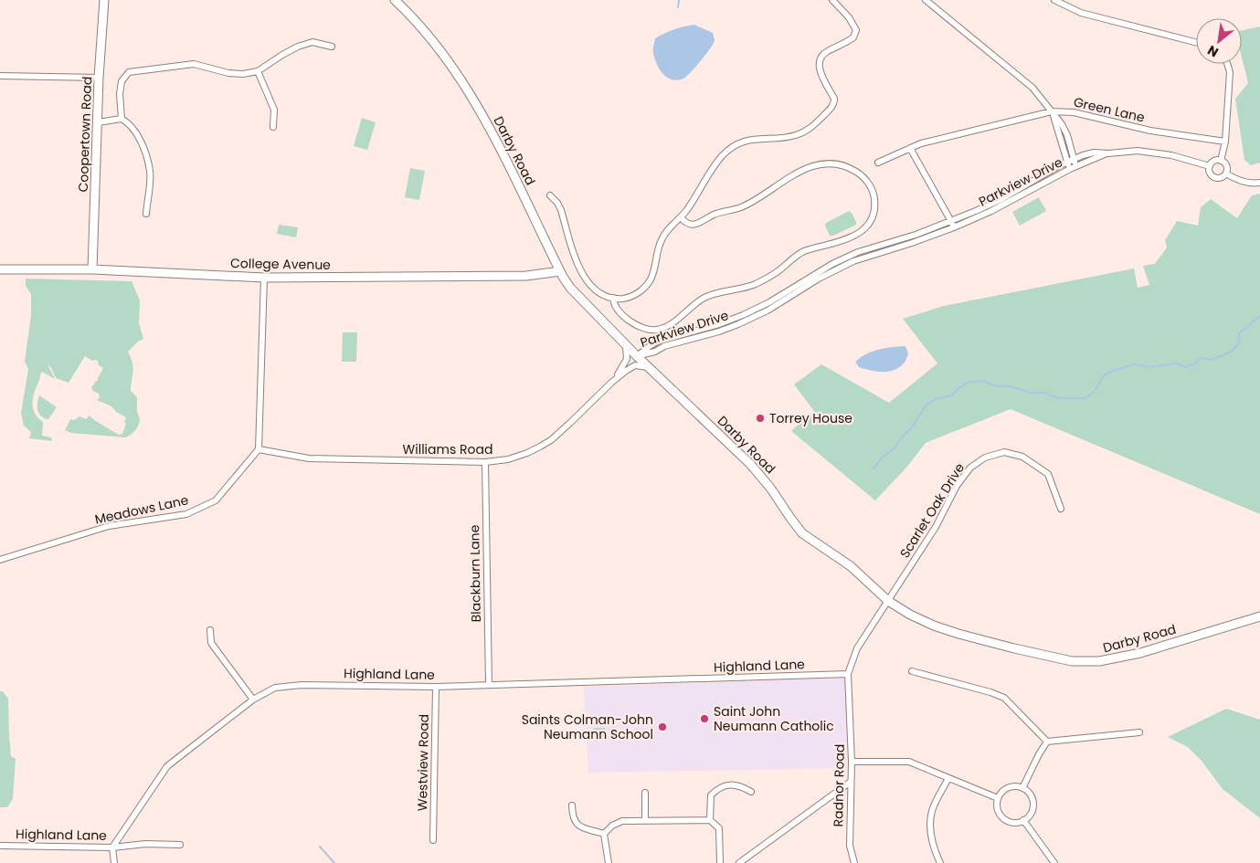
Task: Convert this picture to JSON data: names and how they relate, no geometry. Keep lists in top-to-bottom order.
{
  "streets": {
    "main road": ["Coopertown Road", "Darby Road", "College Avenue"],
    "street": [
      "Green Lane",
      "Parkview Drive",
      "Williams Road",
      "Meadows Lane",
      "Scarlet Oak Drive",
      "Blackburn Lane",
      "Highland Lane",
      "Westview Road",
      "Radnor Road"
    ]
  },
  "crossings": [
    ["Coopertown Road", "College Avenue"],
    ["Darby Road", "Parkview Drive"],
    ["Darby Road", "College Avenue"],
    ["Darby Road", "Williams Road"],
    ["Darby Road", "Scarlet Oak Drive"],
    ["Darby Road", "Radnor Road"],
    ["Williams Road", "Meadows Lane"],
    ["Williams Road", "Blackburn Lane"],
    ["Scarlet Oak Drive", "Radnor Road"],
    ["Blackburn Lane", "Highland Lane"],
    ["Highland Lane", "Westview Road"],
    ["Highland Lane", "Radnor Road"]
  ],
  "places": ["Torrey House", "Saint John Neumann Catholic", "Saints Colman-John Neumann School"],
  "north": "bottom left"
}
